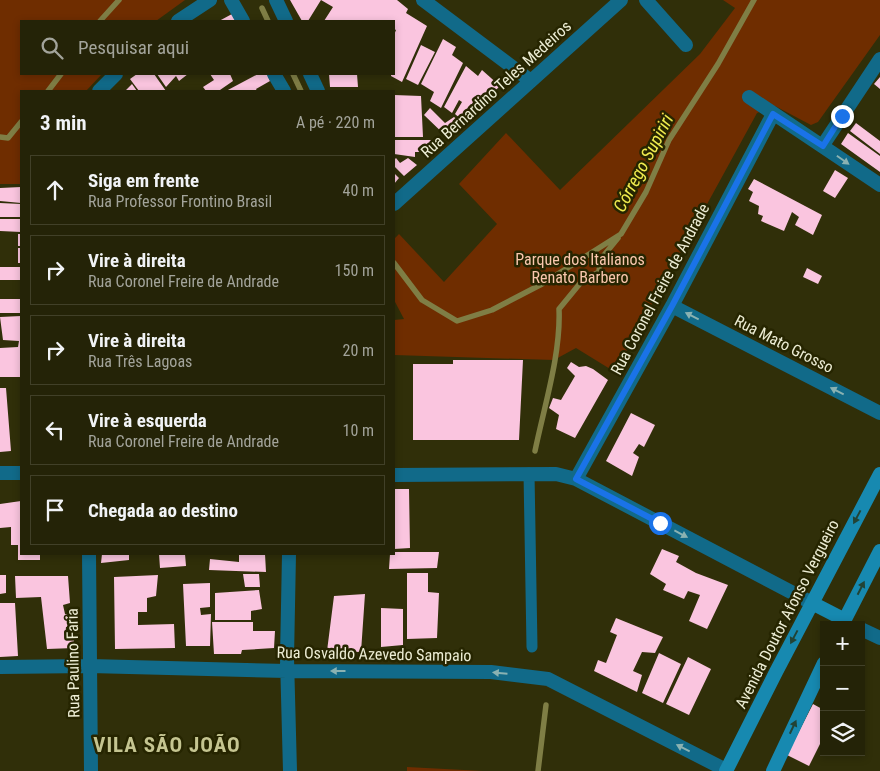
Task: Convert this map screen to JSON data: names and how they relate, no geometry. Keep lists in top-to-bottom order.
{
  "streets": {
    "main road": ["Avenida Doutor Afonso Vergueiro"],
    "street": [
      "Rua Bernardino Teles Medeiros",
      "Rua Coronel Freire de Andrade",
      "Rua Mato Grosso",
      "Rua Osvaldo Azevedo Sampaio",
      "Rua Paulino Faria"
    ]
  },
  "crossings": [
    ["Rua Coronel Freire de Andrade", "Rua Mato Grosso"],
    ["Avenida Doutor Afonso Vergueiro", "Rua Osvaldo Azevedo Sampaio"],
    ["Rua Osvaldo Azevedo Sampaio", "Rua Paulino Faria"]
  ],
  "one_way": ["Rua Mato Grosso", "Rua Osvaldo Azevedo Sampaio"],
  "districts": ["VILA SÃO JOÃO"],
  "water": ["Córrego Supiriri"],
  "parks": ["Parque dos Italianos Renato Barbero"],
  "page": {
    "search": "Pesquisar aqui",
    "heading": ["3 min", "A pé · 220 m"],
    "list": [
      ["Siga em frente", "Rua Professor Frontino Brasil", "40 m"],
      ["Vire à direita", "Rua Coronel Freire de Andrade", "150 m"],
      ["Vire à direita", "Rua Três Lagoas", "20 m"],
      ["Vire à esquerda", "Rua Coronel Freire de Andrade", "10 m"],
      "Chegada ao destino"
    ],
    "map_buttons": ["+", "−"]
  }
}
